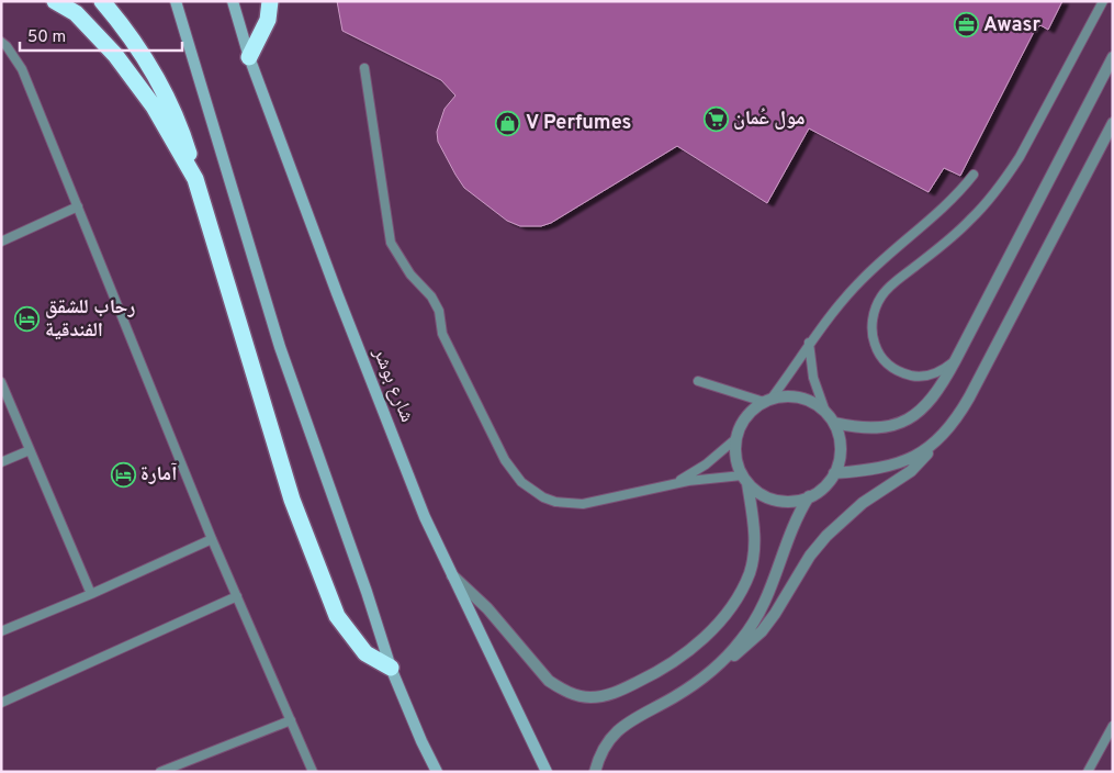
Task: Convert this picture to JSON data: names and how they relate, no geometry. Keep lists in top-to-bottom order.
{
  "streets": {
    "main road": ["شارع بوشر"]
  },
  "places": {
    "office": ["Awasr"],
    "supermarket": ["مول عُمان"],
    "shop": ["V Perfumes"],
    "hotel": ["رحاب للشقق الفندقية", "آمارة"]
  },
  "scale_bar": "50 m"
}
